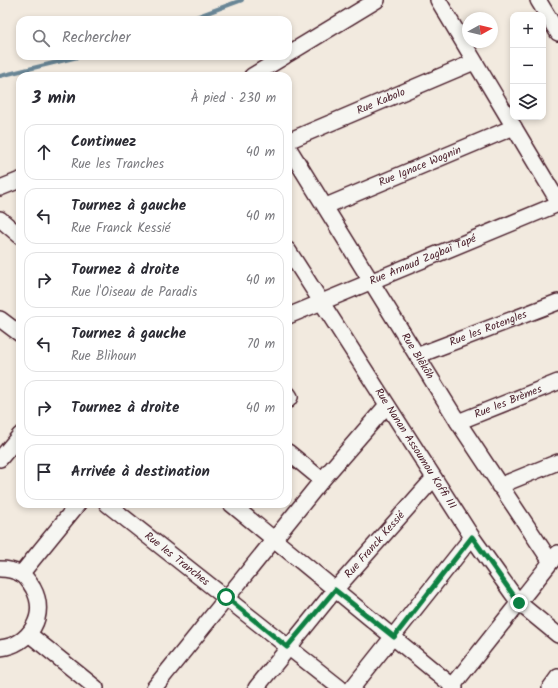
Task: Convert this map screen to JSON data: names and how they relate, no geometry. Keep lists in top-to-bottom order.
{
  "streets": {
    "street": [
      "Rue Kabolo",
      "Rue Ignace Wognin",
      "Rue Arnaud Zagbaï Tapé",
      "Rue les Rotengles",
      "Rue Blêkôh",
      "Rue les Brèmes",
      "Rue Nanan Assoumou Koffi III",
      "Rue Franck Kessié",
      "Rue les Tranches"
    ]
  },
  "crossings": [
    ["Rue Ignace Wognin", "Rue Blêkôh"],
    ["Rue Arnaud Zagbaï Tapé", "Rue Blêkôh"],
    ["Rue Arnaud Zagbaï Tapé", "Rue Nanan Assoumou Koffi III"],
    ["Rue les Rotengles", "Rue Blêkôh"],
    ["Rue Blêkôh", "Rue les Brèmes"],
    ["Rue Nanan Assoumou Koffi III", "Rue Franck Kessié"],
    ["Rue Franck Kessié", "Rue les Tranches"]
  ],
  "north": "right",
  "page": {
    "map_buttons": ["+", "−"],
    "search": "Rechercher",
    "heading": ["3 min", "À pied · 230 m"],
    "list": [
      ["Continuez", "Rue les Tranches", "40 m"],
      ["Tournez à gauche", "Rue Franck Kessié", "40 m"],
      ["Tournez à droite", "Rue l'Oiseau de Paradis", "40 m"],
      ["Tournez à gauche", "Rue Blihoun", "70 m"],
      ["Tournez à droite", "40 m"],
      "Arrivée à destination"
    ]
  }
}
